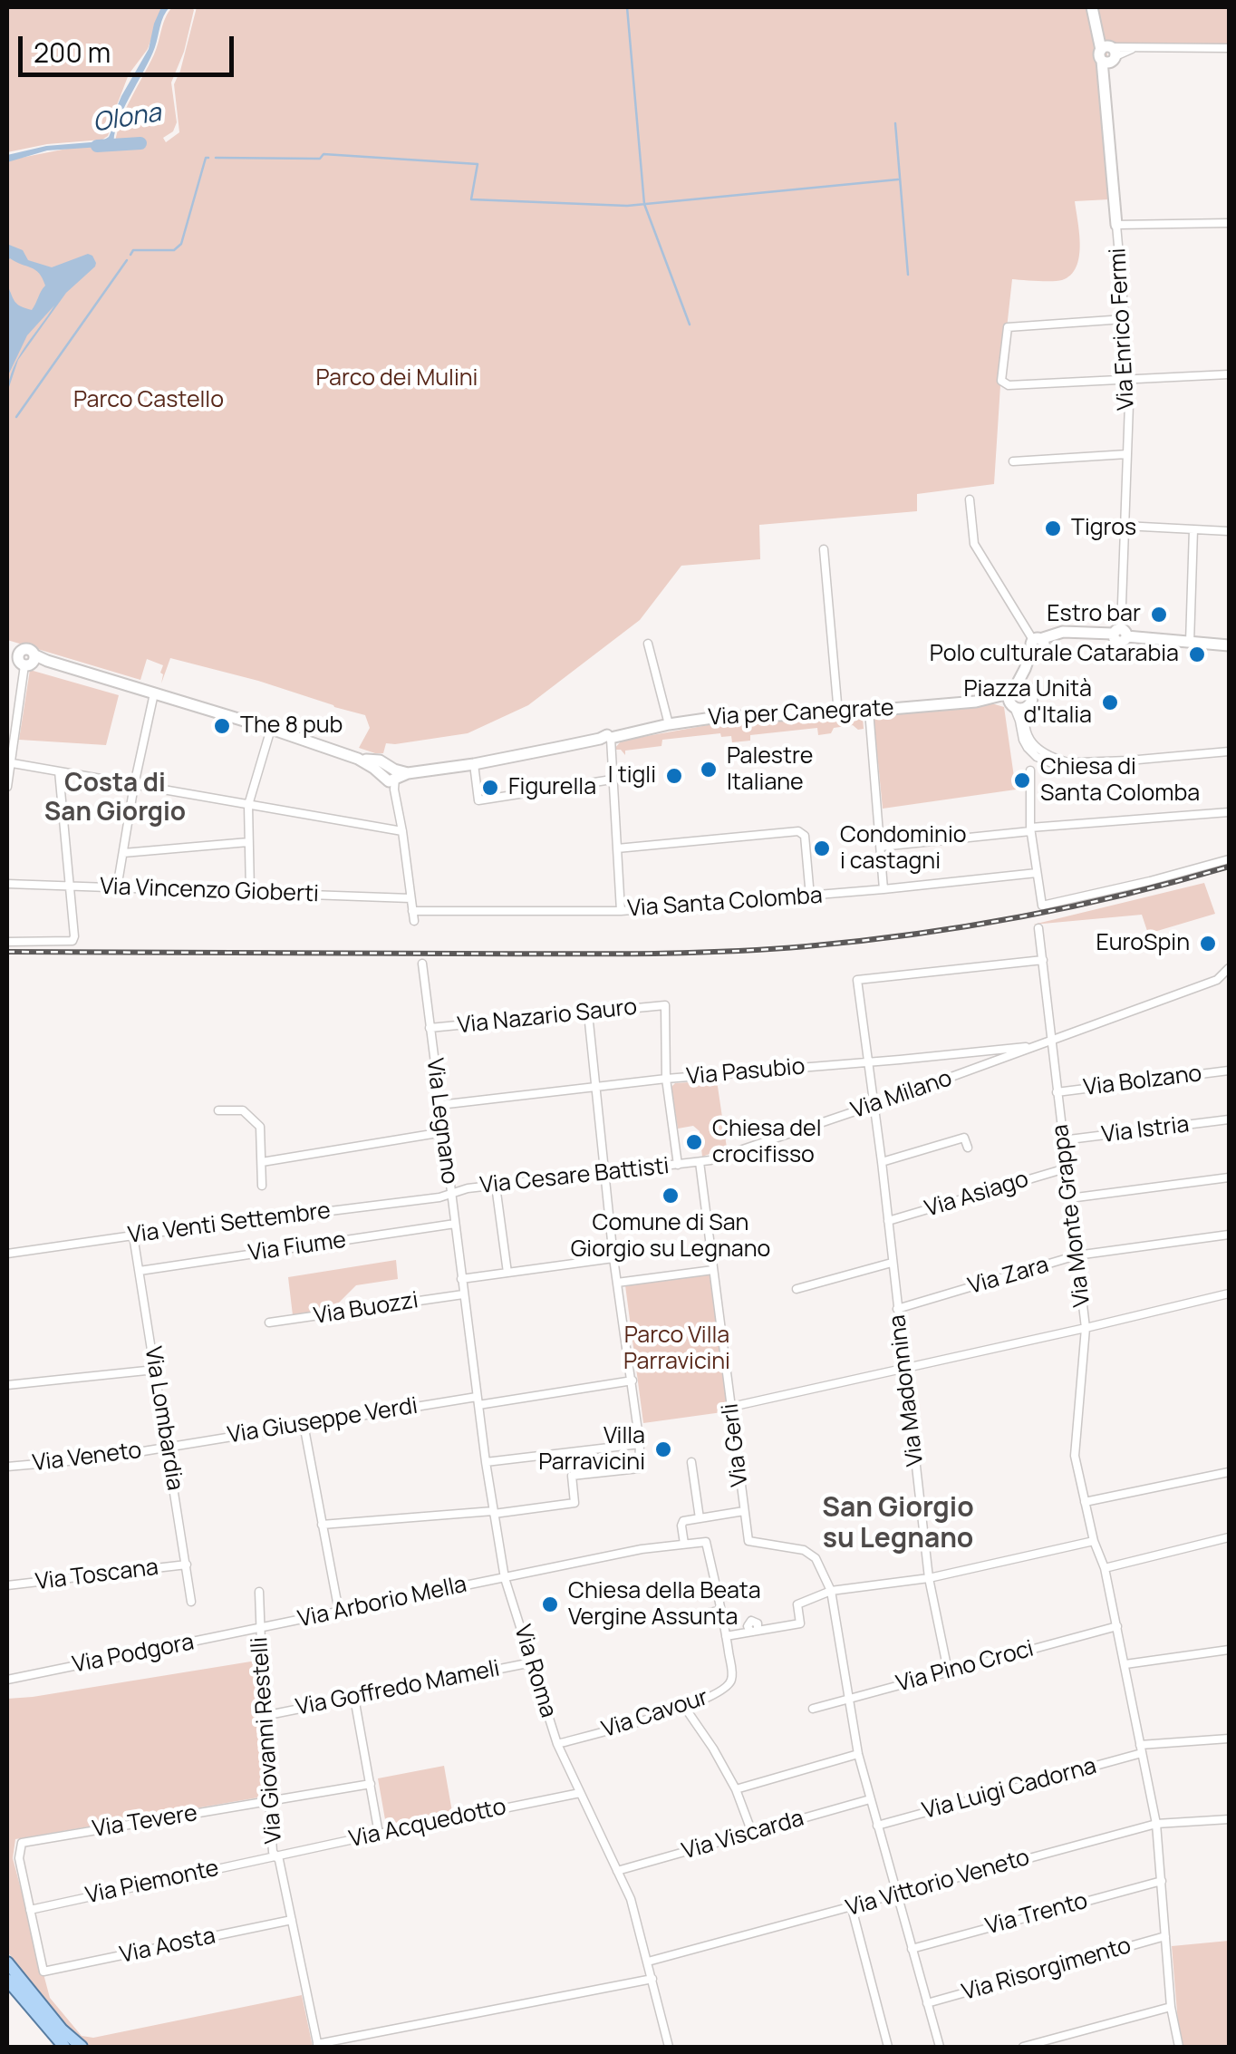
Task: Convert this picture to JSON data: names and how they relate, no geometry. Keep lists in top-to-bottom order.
{
  "streets": {
    "street": [
      "Via Enrico Fermi",
      "Via per Canegrate",
      "Via Vincenzo Gioberti",
      "Via Santa Colomba",
      "Via Nazario Sauro",
      "Via Pasubio",
      "Via Bolzano",
      "Via Milano",
      "Via Legnano",
      "Via Istria",
      "Via Cesare Battisti",
      "Via Asiago",
      "Via Monte Grappa",
      "Via Venti Settembre",
      "Via Fiume",
      "Via Zara",
      "Via Buozzi",
      "Via Madonnina",
      "Via Lombardia",
      "Via Giuseppe Verdi",
      "Via Gerli",
      "Via Veneto",
      "Via Toscana",
      "Via Arborio Mella",
      "Via Podgora",
      "Via Pino Croci",
      "Via Roma",
      "Via Goffredo Mameli",
      "Via Cavour",
      "Via Giovanni Restelli",
      "Via Luigi Cadorna",
      "Via Tevere",
      "Via Acquedotto",
      "Via Viscarda",
      "Via Piemonte",
      "Via Vittorio Veneto",
      "Via Trento",
      "Via Aosta",
      "Via Risorgimento"
    ]
  },
  "crossings": [
    ["Via Nazario Sauro", "Via Pasubio"],
    ["Via Nazario Sauro", "Via Legnano"],
    ["Via Pasubio", "Via Milano"],
    ["Via Pasubio", "Via Legnano"],
    ["Via Pasubio", "Via Monte Grappa"],
    ["Via Pasubio", "Via Madonnina"],
    ["Via Bolzano", "Via Monte Grappa"],
    ["Via Milano", "Via Cesare Battisti"],
    ["Via Milano", "Via Monte Grappa"],
    ["Via Milano", "Via Madonnina"],
    ["Via Milano", "Via Gerli"],
    ["Via Legnano", "Via Cesare Battisti"],
    ["Via Legnano", "Via Venti Settembre"],
    ["Via Legnano", "Via Fiume"],
    ["Via Legnano", "Via Roma"],
    ["Via Istria", "Via Monte Grappa"],
    ["Via Cesare Battisti", "Via Venti Settembre"],
    ["Via Cesare Battisti", "Via Gerli"],
    ["Via Asiago", "Via Monte Grappa"],
    ["Via Asiago", "Via Madonnina"],
    ["Via Monte Grappa", "Via Zara"],
    ["Via Monte Grappa", "Via Madonnina"],
    ["Via Monte Grappa", "Via Pino Croci"],
    ["Via Monte Grappa", "Via Luigi Cadorna"],
    ["Via Monte Grappa", "Via Vittorio Veneto"],
    ["Via Monte Grappa", "Via Trento"],
    ["Via Monte Grappa", "Via Risorgimento"],
    ["Via Venti Settembre", "Via Lombardia"],
    ["Via Fiume", "Via Lombardia"],
    ["Via Zara", "Via Madonnina"],
    ["Via Buozzi", "Via Roma"],
    ["Via Madonnina", "Via Pino Croci"],
    ["Via Lombardia", "Via Giuseppe Verdi"],
    ["Via Lombardia", "Via Veneto"],
    ["Via Lombardia", "Via Toscana"],
    ["Via Giuseppe Verdi", "Via Veneto"],
    ["Via Giuseppe Verdi", "Via Roma"],
    ["Via Arborio Mella", "Via Podgora"],
    ["Via Arborio Mella", "Via Roma"],
    ["Via Arborio Mella", "Via Cavour"],
    ["Via Arborio Mella", "Via Giovanni Restelli"],
    ["Via Podgora", "Via Giovanni Restelli"],
    ["Via Roma", "Via Goffredo Mameli"],
    ["Via Roma", "Via Cavour"],
    ["Via Roma", "Via Acquedotto"],
    ["Via Roma", "Via Viscarda"],
    ["Via Roma", "Via Vittorio Veneto"],
    ["Via Goffredo Mameli", "Via Giovanni Restelli"],
    ["Via Giovanni Restelli", "Via Tevere"],
    ["Via Giovanni Restelli", "Via Acquedotto"],
    ["Via Giovanni Restelli", "Via Piemonte"],
    ["Via Giovanni Restelli", "Via Aosta"],
    ["Via Tevere", "Via Piemonte"],
    ["Via Tevere", "Via Aosta"],
    ["Via Acquedotto", "Via Piemonte"],
    ["Via Piemonte", "Via Aosta"]
  ],
  "districts": ["Costa di San Giorgio", "San Giorgio su Legnano"],
  "water": ["Olona"],
  "parks": ["Parco dei Mulini", "Parco Castello", "Parco Villa Parravicini"],
  "places": [
    "Tigros",
    "Estro bar",
    "Polo culturale Catarabia",
    "Piazza Unità d'Italia",
    "The 8 pub",
    "Palestre Italiane",
    "I tigli",
    "Chiesa di Santa Colomba",
    "Figurella",
    "Condominio i castagni",
    "EuroSpin",
    "Chiesa del crocifisso",
    "Comune di San Giorgio su Legnano",
    "Villa Parravicini",
    "Chiesa della Beata Vergine Assunta"
  ],
  "scale_bar": "200 m"
}
